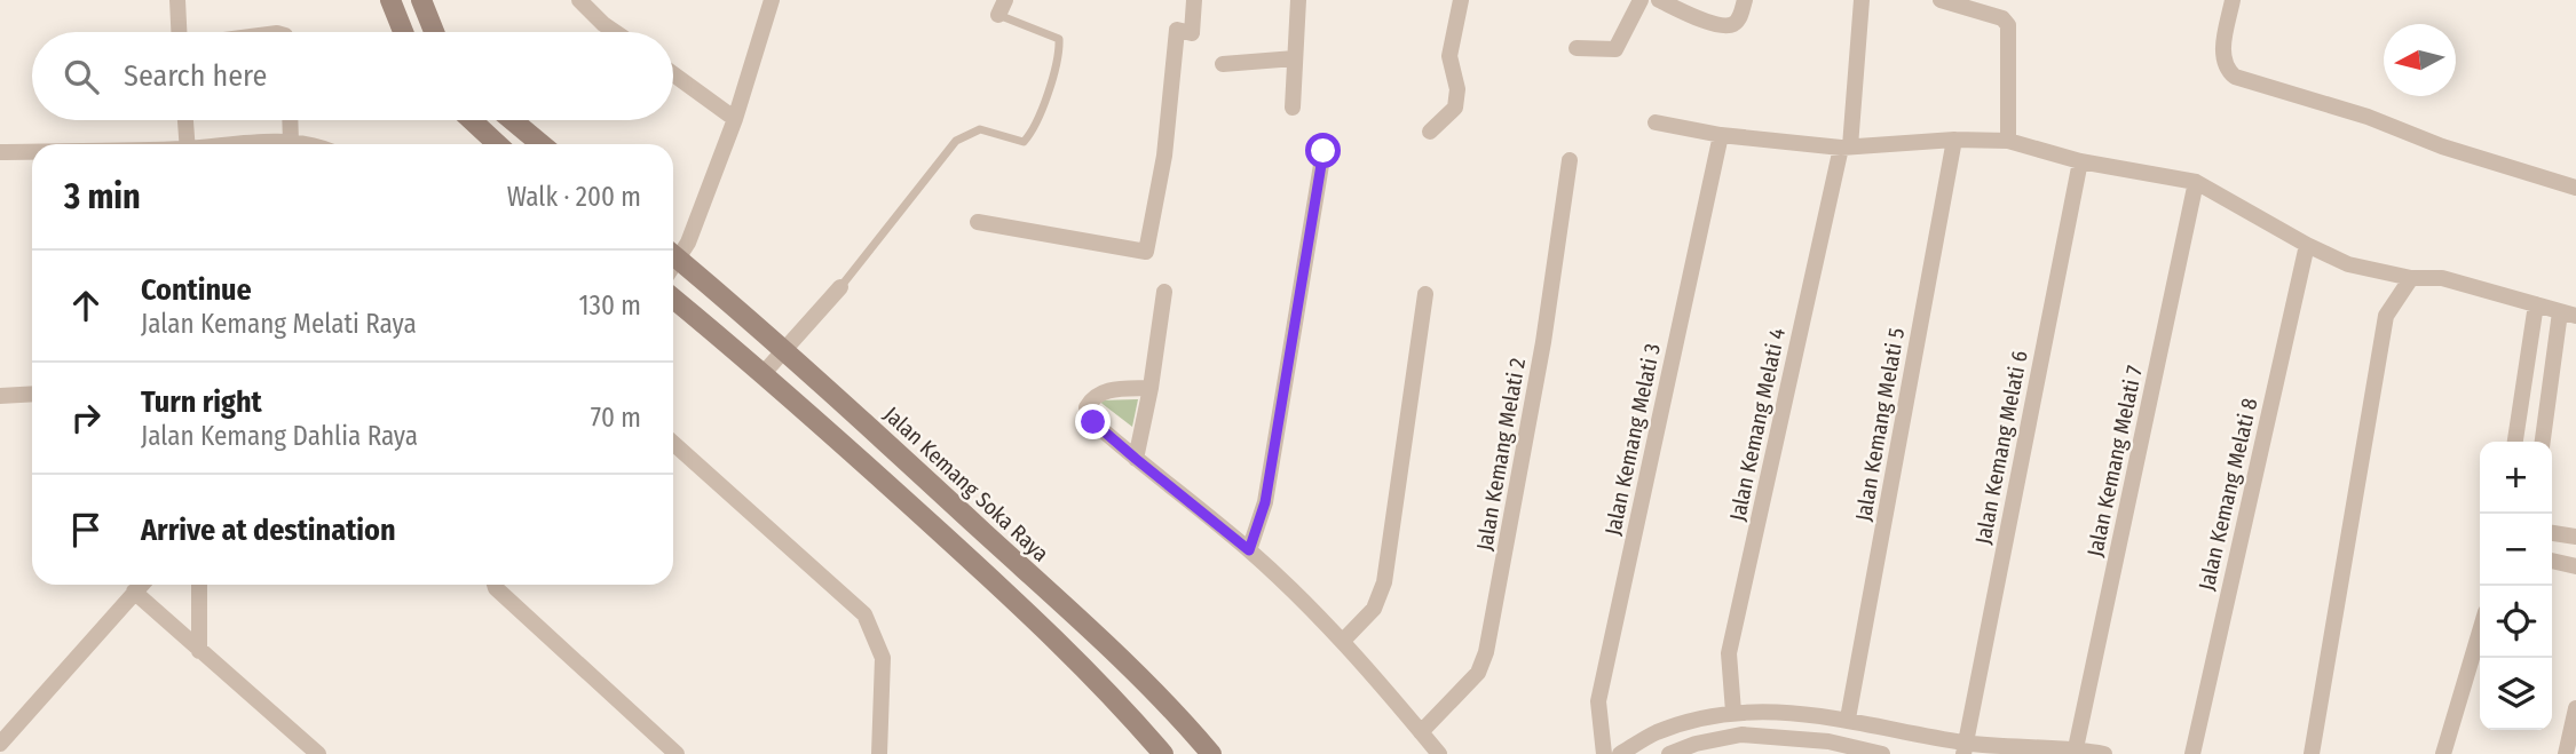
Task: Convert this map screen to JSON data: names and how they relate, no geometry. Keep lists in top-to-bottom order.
{
  "streets": {
    "street": [
      "Jalan Kemang Melati 4",
      "Jalan Kemang Melati 5",
      "Jalan Kemang Melati 3",
      "Jalan Kemang Melati 6",
      "Jalan Kemang Melati 2",
      "Jalan Kemang Melati 7",
      "Jalan Kemang Soka Raya",
      "Jalan Kemang Melati 8"
    ]
  },
  "north": "left",
  "page": {
    "search": "Search here",
    "heading": ["3 min", "Walk · 200 m"],
    "list": [
      ["Continue", "Jalan Kemang Melati Raya", "130 m"],
      ["Turn right", "Jalan Kemang Dahlia Raya", "70 m"],
      "Arrive at destination"
    ],
    "map_buttons": ["+", "−"]
  }
}
